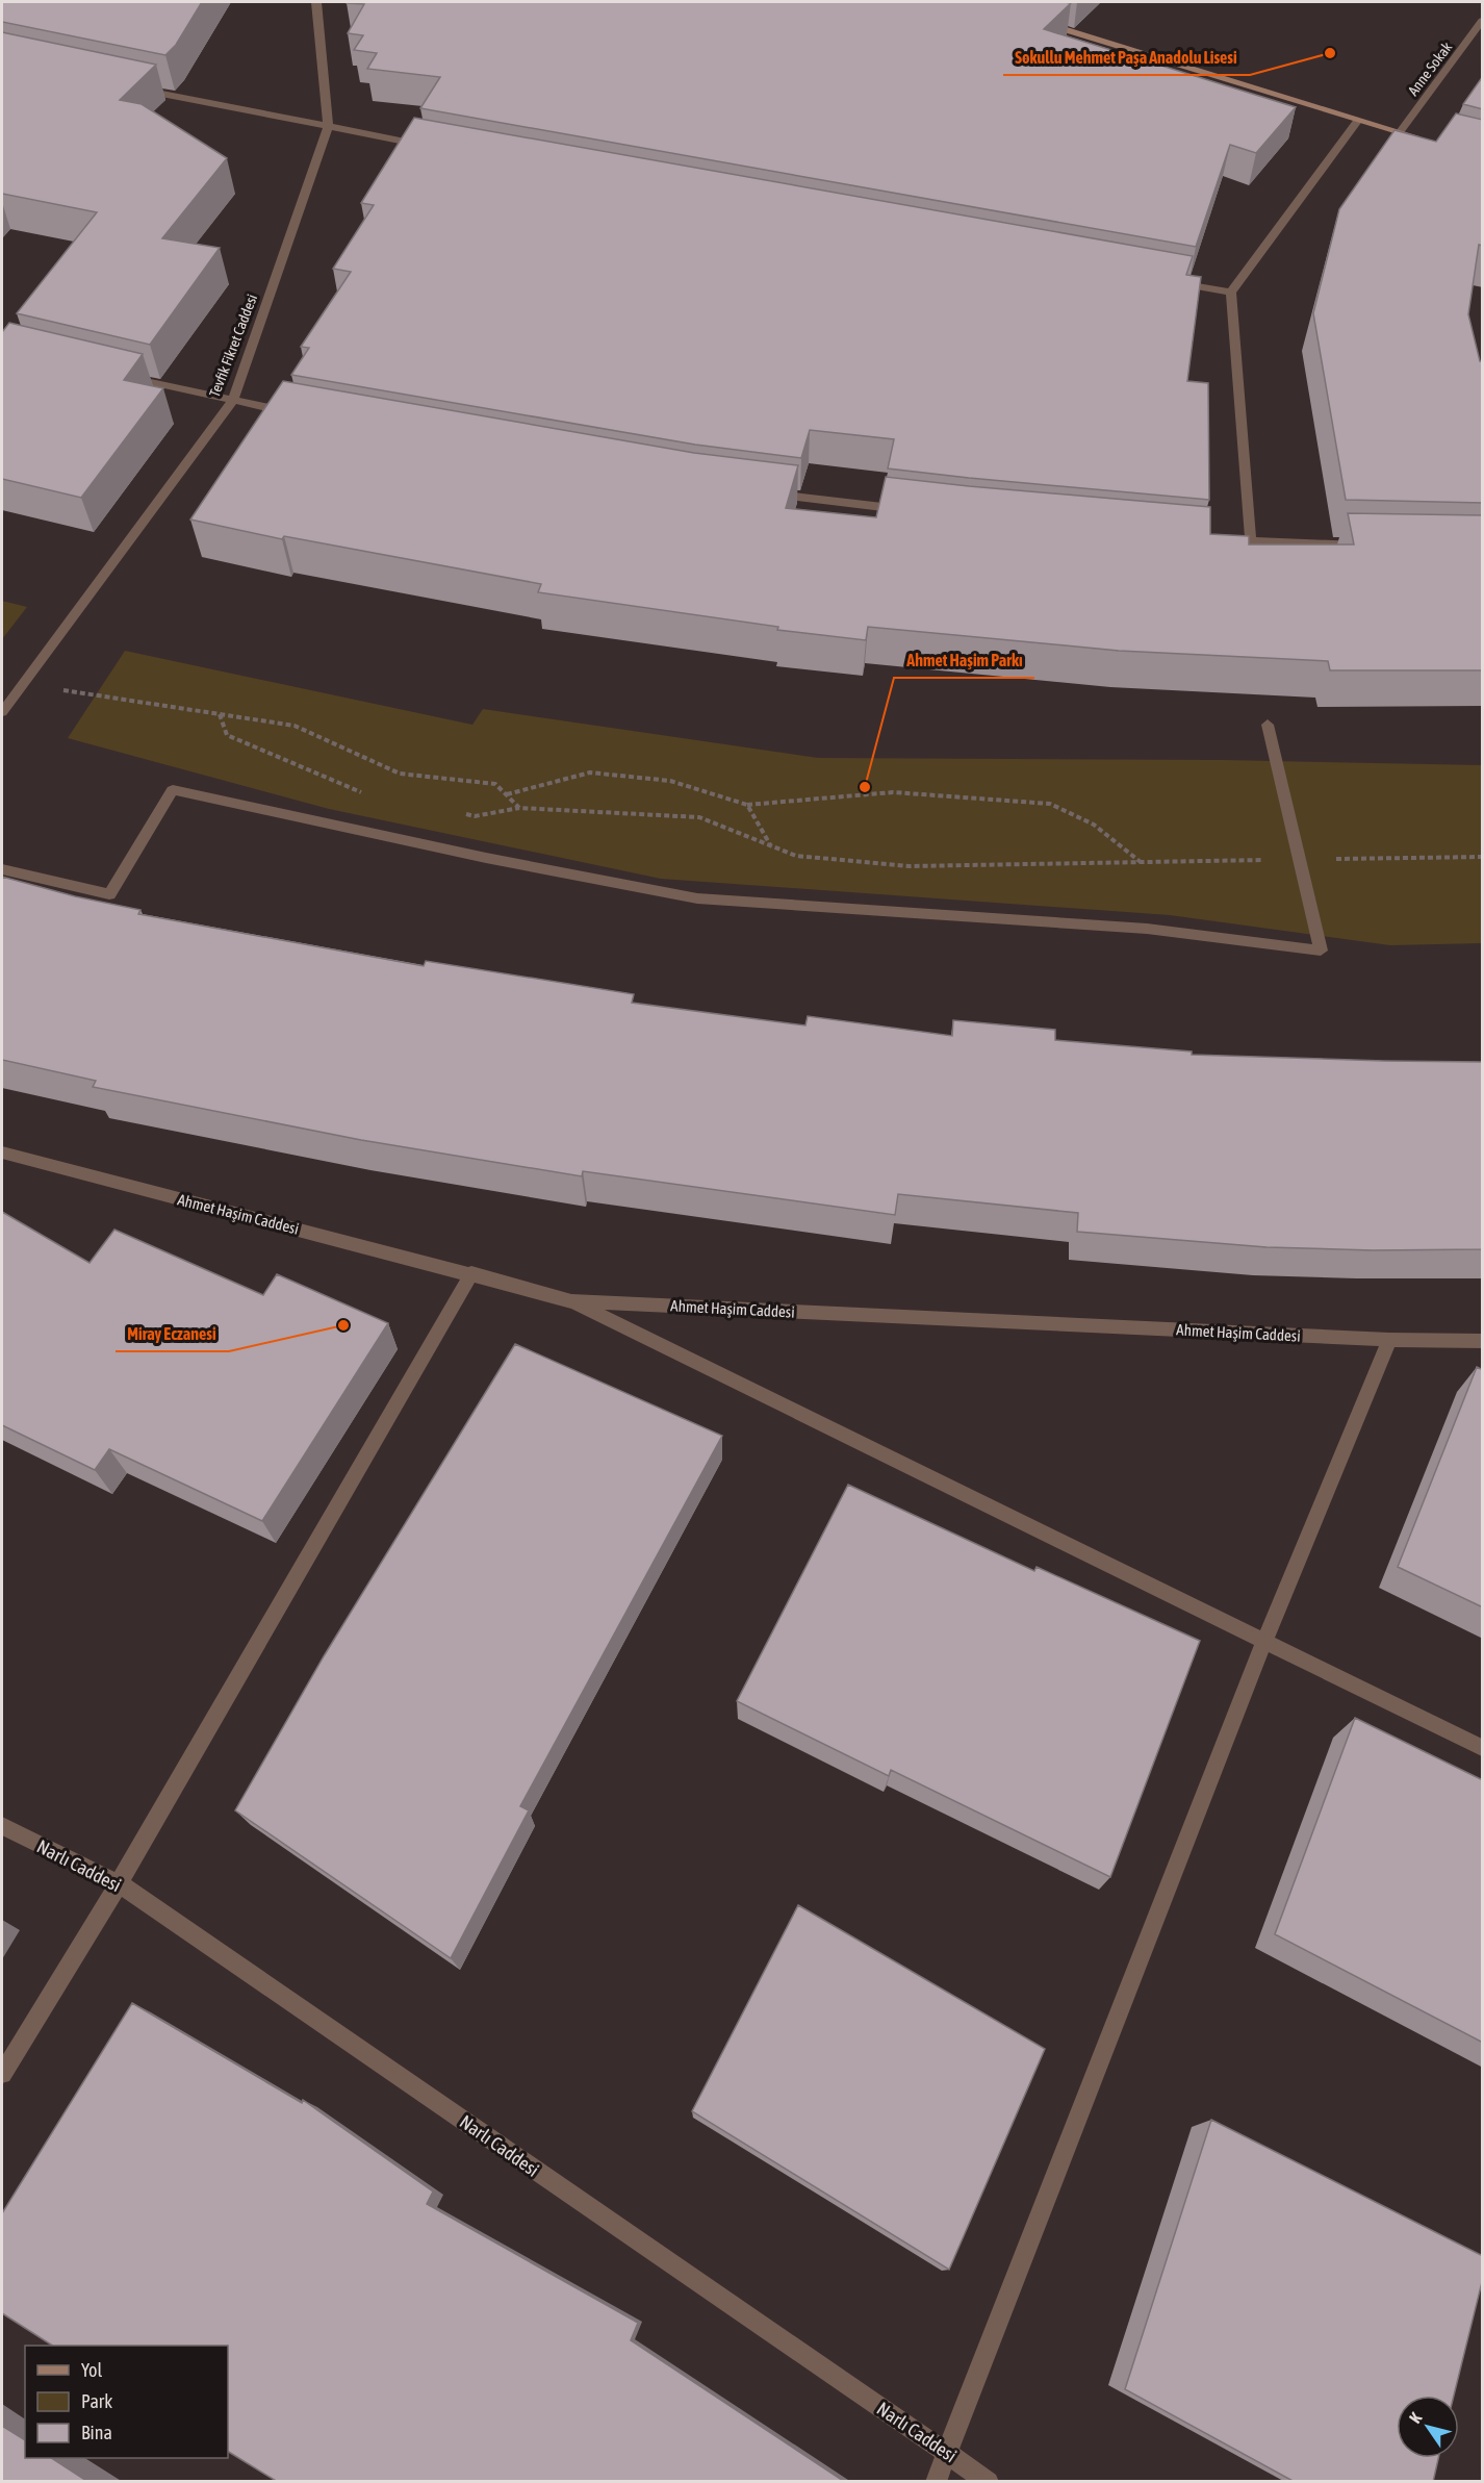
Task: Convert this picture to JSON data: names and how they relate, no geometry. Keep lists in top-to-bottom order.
{
  "streets": {
    "street": [
      "Anne Sokak",
      "Tevfik Fikret Caddesi",
      "Ahmet Haşim Caddesi",
      "Narlı Caddesi"
    ]
  },
  "places": ["Sokullu Mehmet Paşa Anadolu Lisesi", "Ahmet Haşim Parkı", "Miray Eczanesi"],
  "legend": ["Yol", "Park", "Bina"],
  "north": "top left"
}
